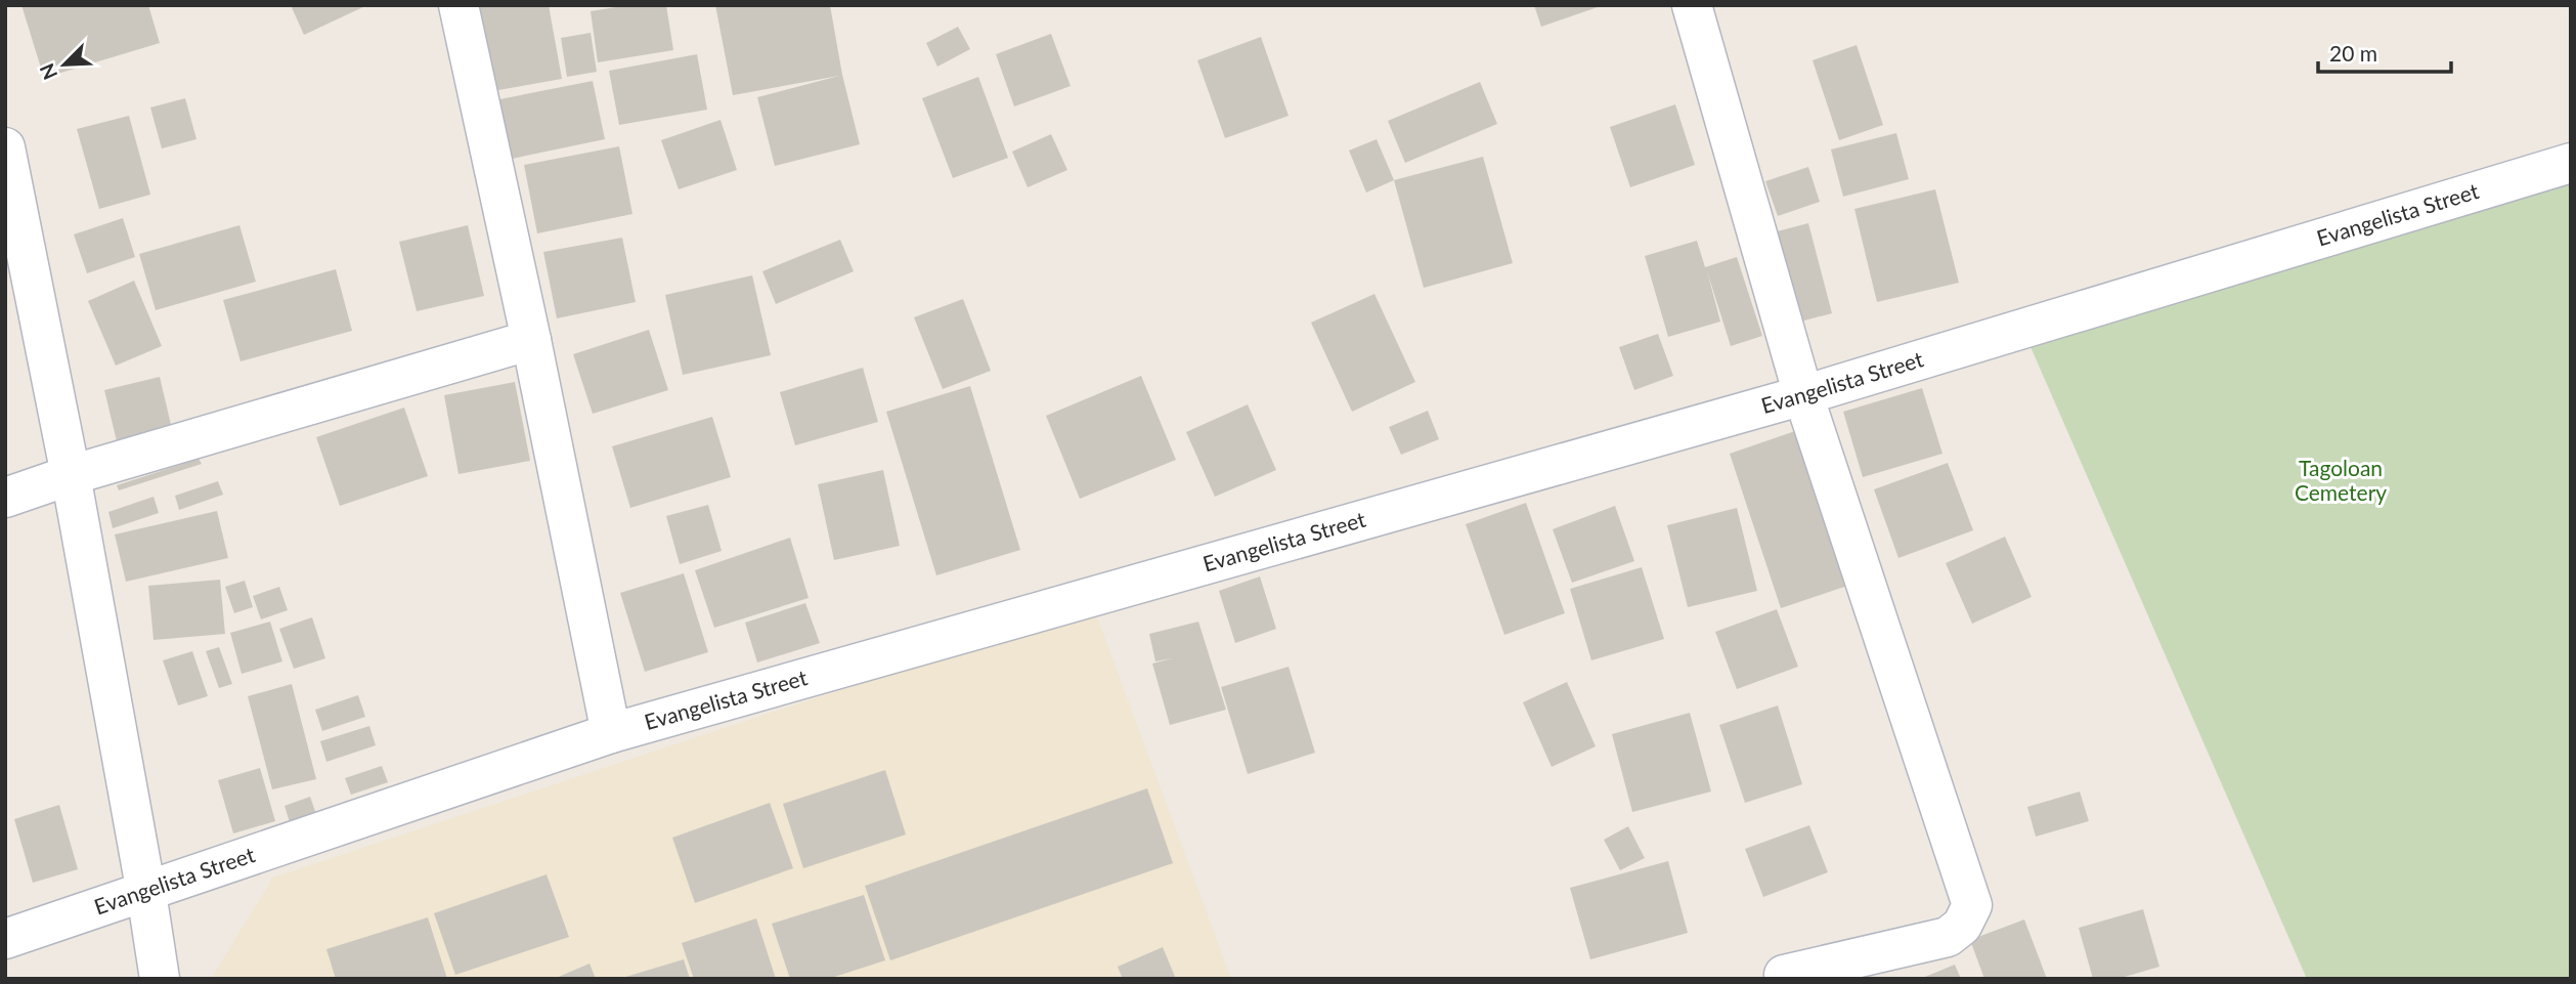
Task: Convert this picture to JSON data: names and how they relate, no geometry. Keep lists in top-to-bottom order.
{
  "streets": {
    "street": ["Evangelista Street"]
  },
  "parks": ["Tagoloan Cemetery"],
  "scale_bar": "20 m",
  "north": "bottom left"
}
